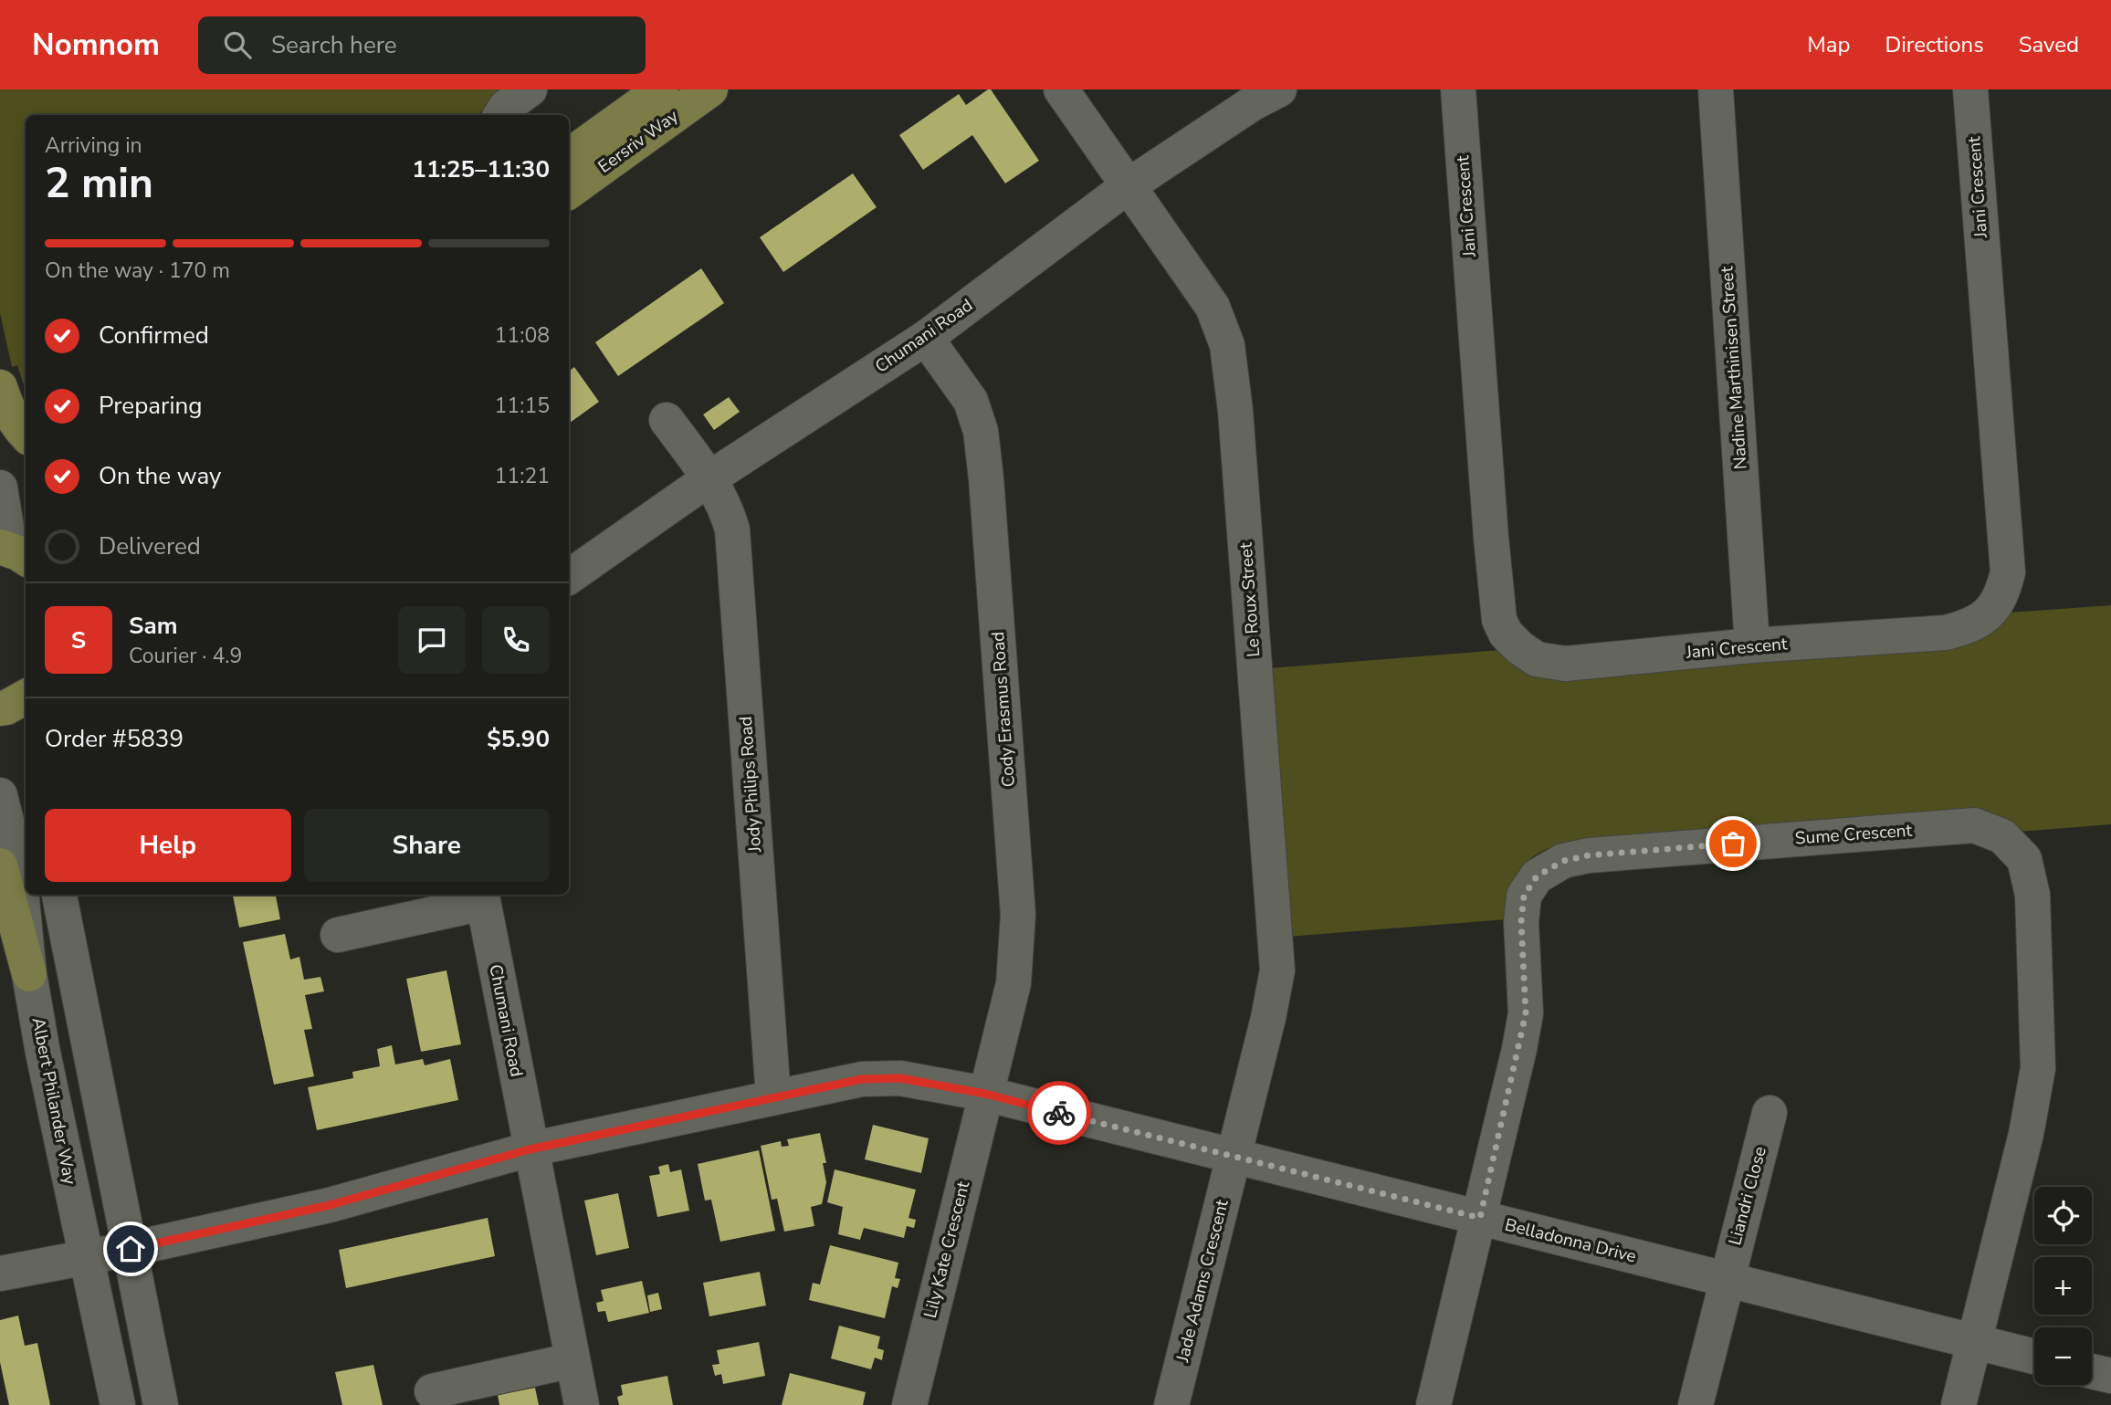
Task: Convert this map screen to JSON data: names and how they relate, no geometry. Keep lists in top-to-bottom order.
{
  "streets": {
    "main road": ["Eersriv Way"],
    "street": [
      "Jani Crescent",
      "Chumani Road",
      "Nadine Marthinisen Street",
      "Le Roux Street",
      "Cody Erasmus Road",
      "Jody Philips Road",
      "Sume Crescent",
      "Albert Philander Way",
      "Liandri Close",
      "Belladonna Drive",
      "Lily Kate Crescent",
      "Jade Adams Crescent"
    ]
  },
  "crossings": [
    ["Jani Crescent", "Nadine Marthinisen Street"],
    ["Chumani Road", "Le Roux Street"],
    ["Chumani Road", "Cody Erasmus Road"],
    ["Chumani Road", "Jody Philips Road"],
    ["Chumani Road", "Belladonna Drive"],
    ["Le Roux Street", "Belladonna Drive"],
    ["Le Roux Street", "Jade Adams Crescent"],
    ["Cody Erasmus Road", "Belladonna Drive"],
    ["Cody Erasmus Road", "Lily Kate Crescent"],
    ["Jody Philips Road", "Belladonna Drive"],
    ["Sume Crescent", "Belladonna Drive"],
    ["Albert Philander Way", "Belladonna Drive"],
    ["Liandri Close", "Belladonna Drive"],
    ["Belladonna Drive", "Lily Kate Crescent"],
    ["Belladonna Drive", "Jade Adams Crescent"]
  ],
  "page": {
    "header": "Nomnom",
    "search": "Search here",
    "nav": ["Map", "Directions", "Saved"],
    "heading": ["2 min", "Arriving in", "11:25–11:30"],
    "panel": [
      "Sam",
      "Courier · 4.9",
      "Order #5839",
      "$5.90"
    ],
    "bar": "On the way · 170 m",
    "list": [
      ["Confirmed", "11:08"],
      ["Preparing", "11:15"],
      ["On the way", "11:21"],
      "Delivered"
    ],
    "round": "S",
    "buttons": ["Help", "Share"],
    "map_buttons": ["+", "−"]
  }
}
